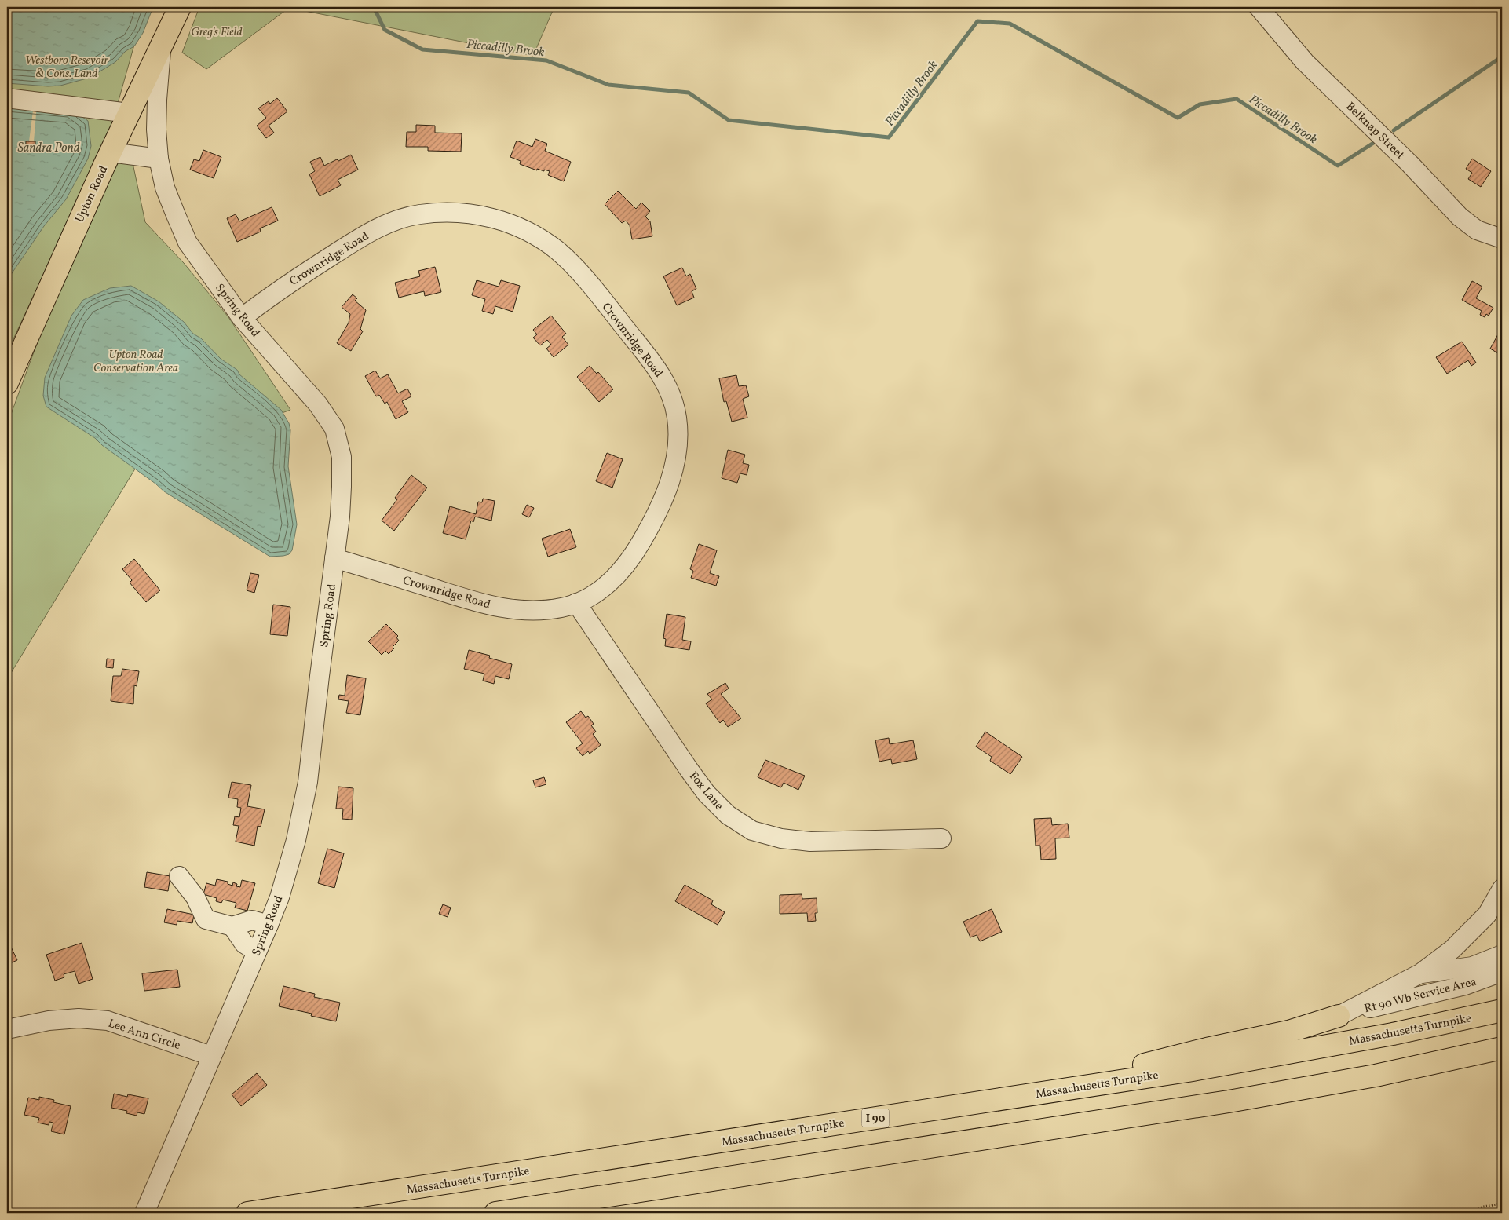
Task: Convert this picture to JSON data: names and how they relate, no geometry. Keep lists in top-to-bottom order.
{
  "streets": {
    "main road": ["Upton Road", "Massachusetts Turnpike", "I 90"],
    "street": [
      "Belknap Street",
      "Crownridge Road",
      "Spring Road",
      "Fox Lane",
      "Rt 90 Wb Service Area",
      "Lee Ann Circle"
    ]
  },
  "crossings": [
    ["Upton Road", "Spring Road"],
    ["Crownridge Road", "Spring Road"],
    ["Crownridge Road", "Fox Lane"],
    ["Spring Road", "Lee Ann Circle"]
  ],
  "water": ["Piccadilly Brook", "Sandra Pond"],
  "parks": ["Greg's Field", "Westboro Resevoir & Cons. Land", "Upton Road Conservation Area"]
}
